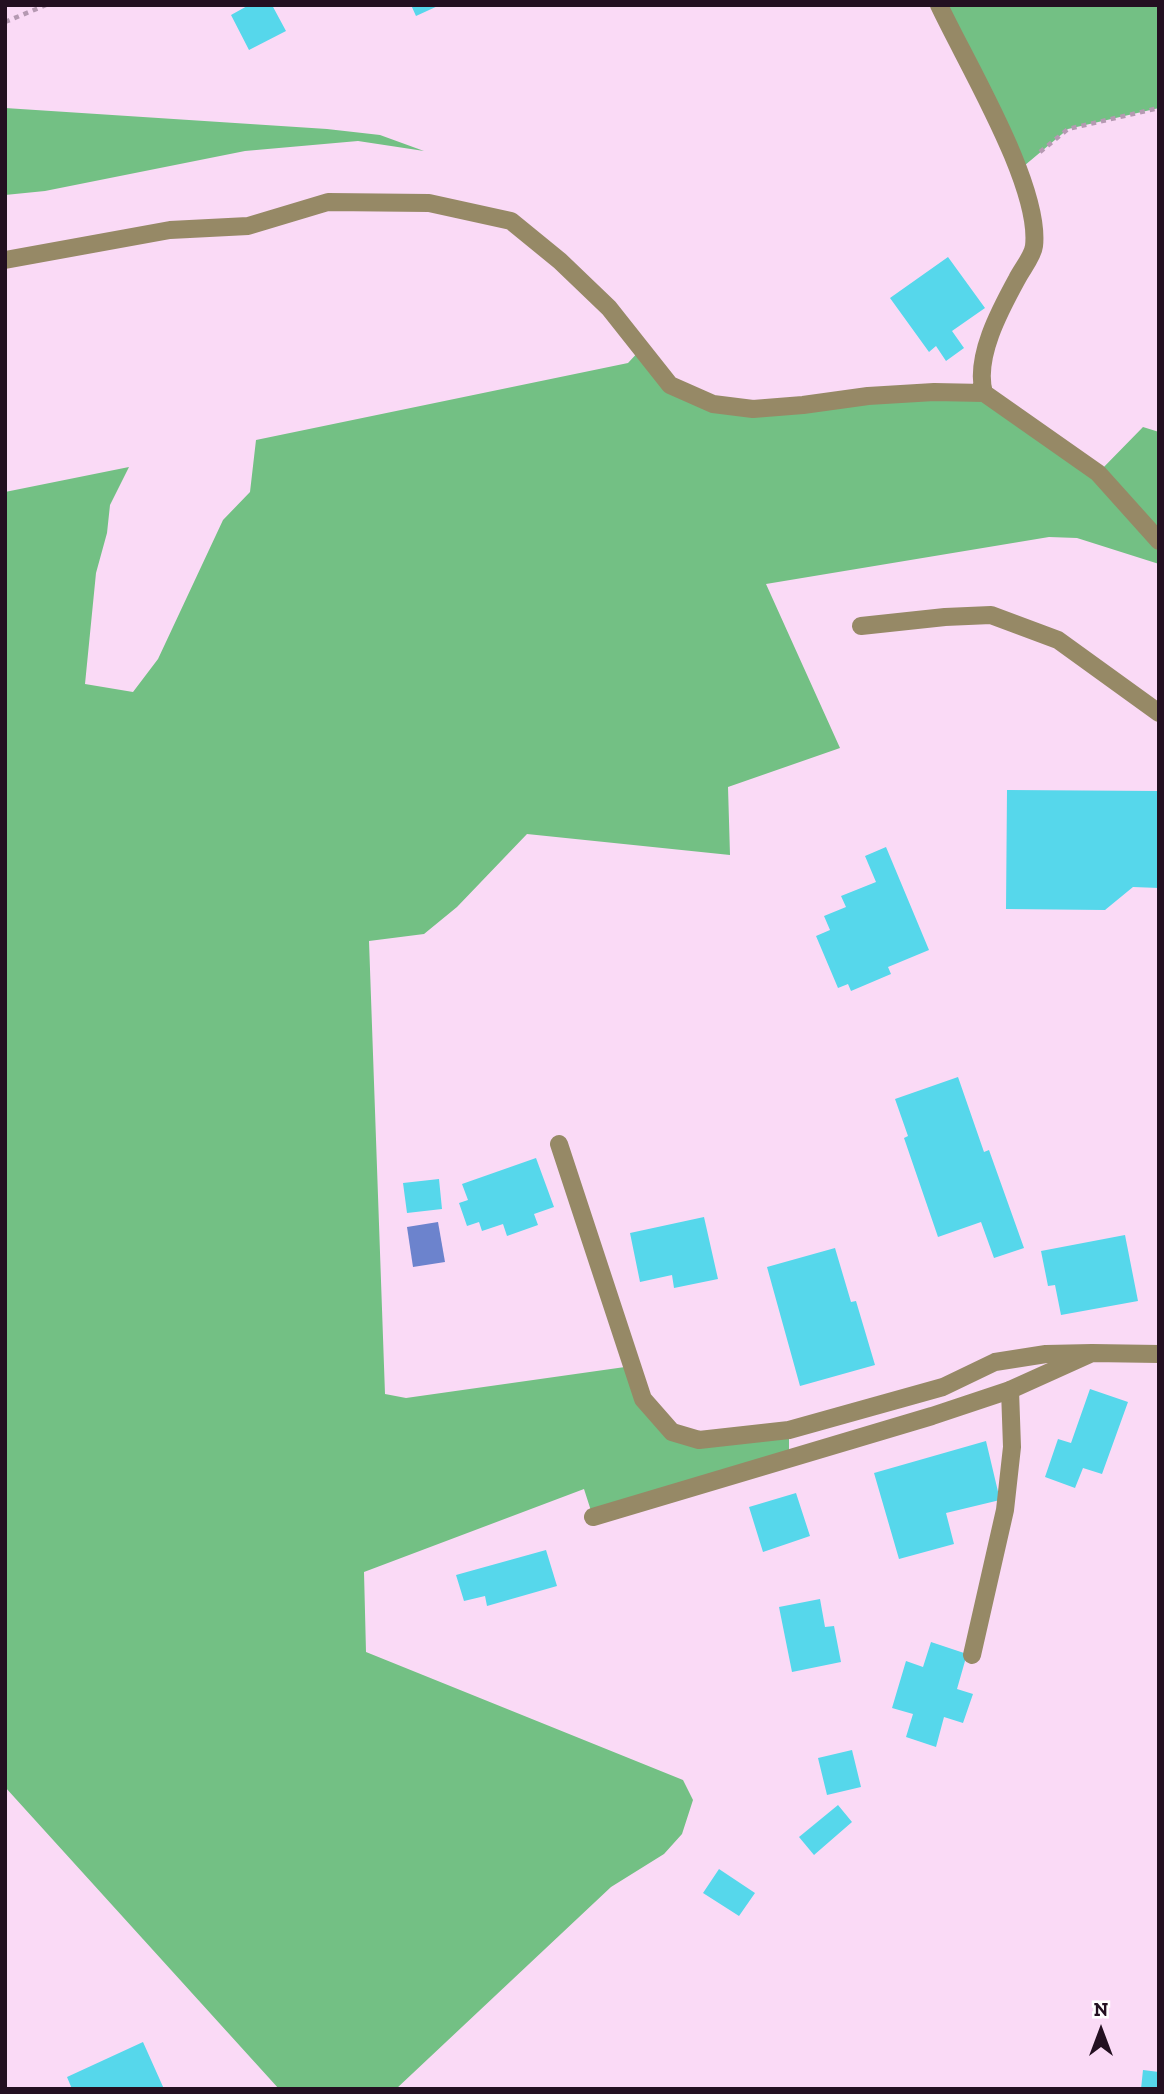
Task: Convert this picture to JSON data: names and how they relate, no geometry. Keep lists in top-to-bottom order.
{
  "north": "top"
}
